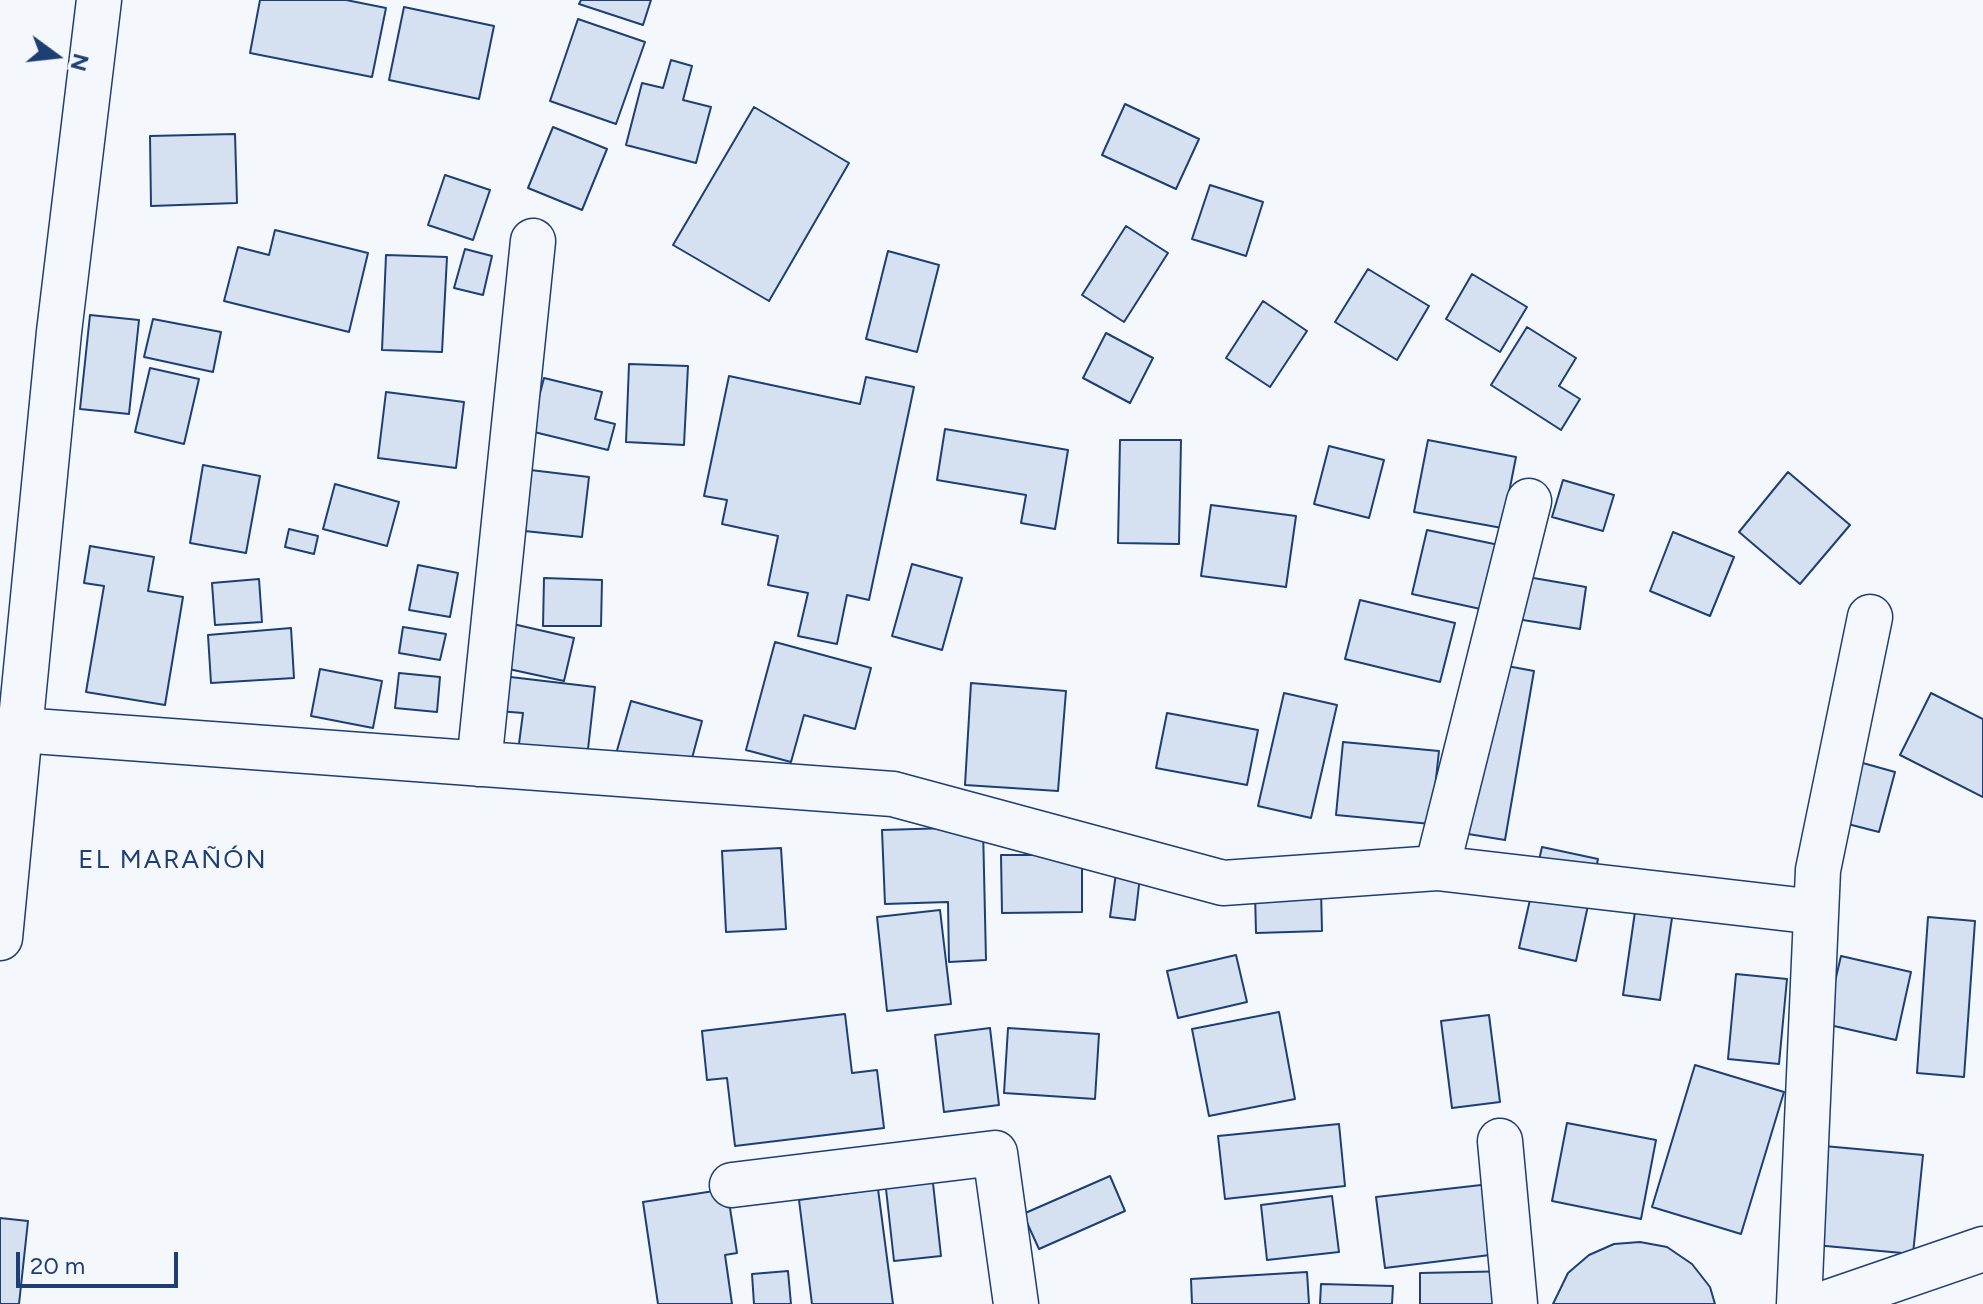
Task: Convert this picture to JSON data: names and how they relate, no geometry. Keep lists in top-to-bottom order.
{
  "districts": ["EL MARAÑÓN"],
  "scale_bar": "20 m",
  "north": "right"
}
